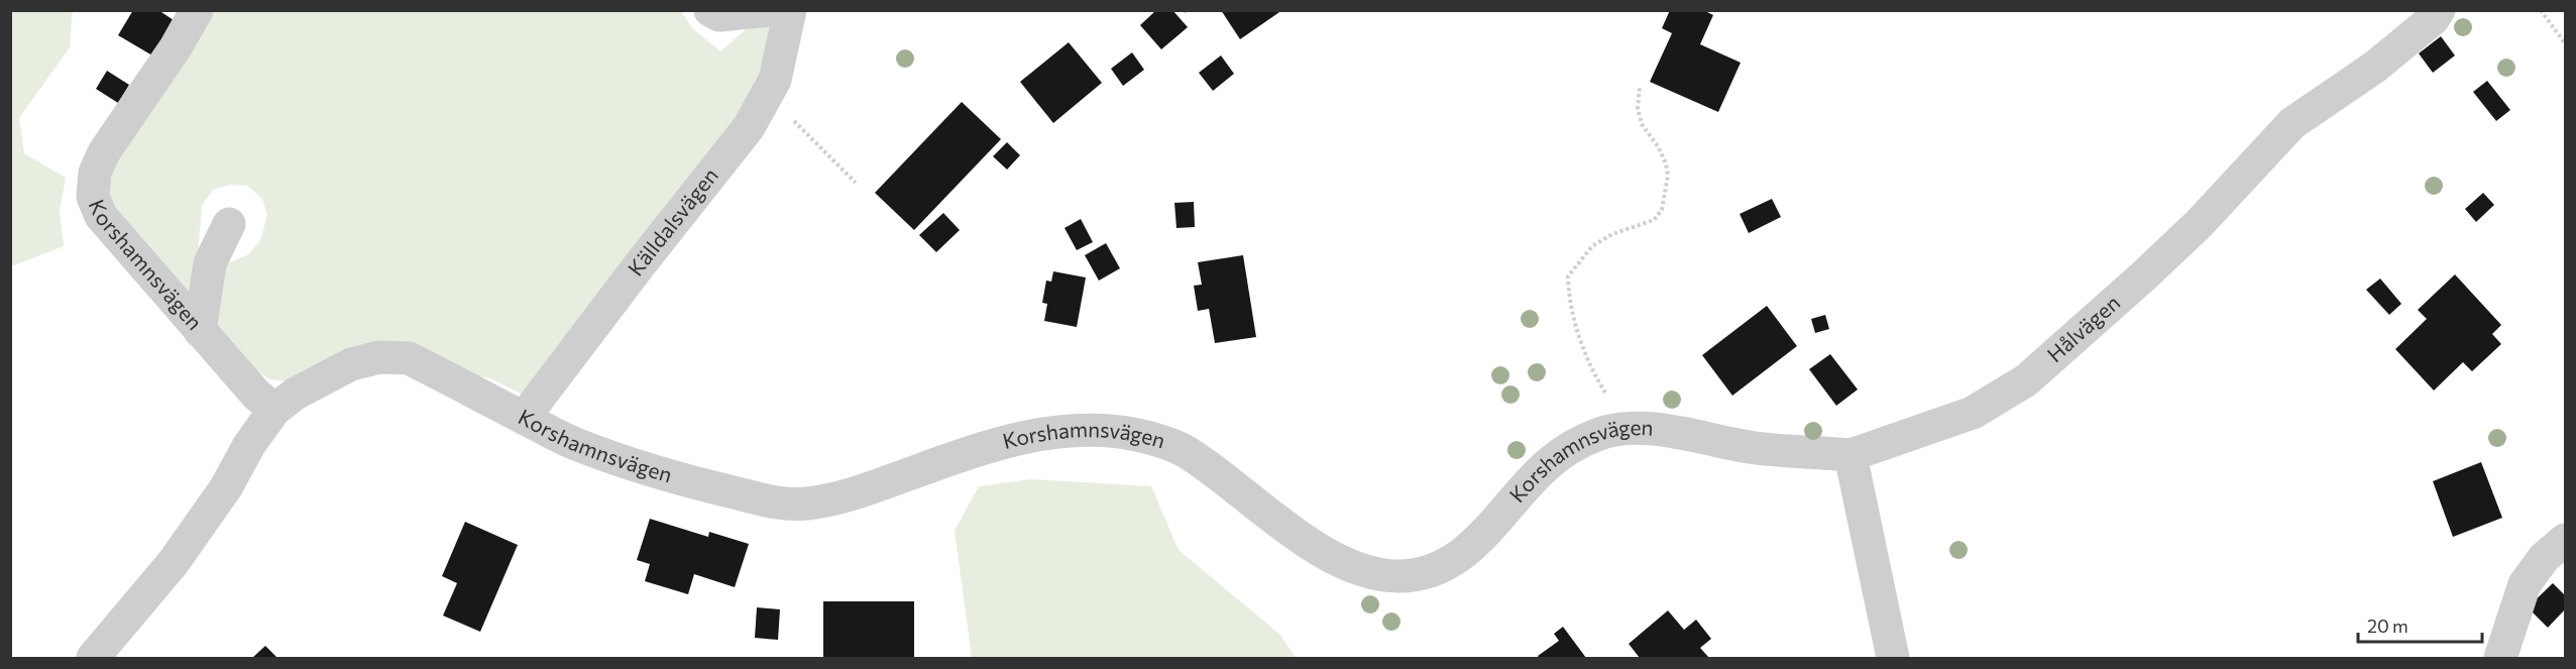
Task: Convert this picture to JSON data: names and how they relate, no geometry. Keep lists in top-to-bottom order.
{
  "streets": {
    "street": ["Källdalsvägen", "Korshamnsvägen", "Hålvägen"]
  },
  "crossings": [
    ["Källdalsvägen", "Korshamnsvägen"],
    ["Korshamnsvägen", "Hålvägen"]
  ],
  "scale_bar": "20 m"
}
